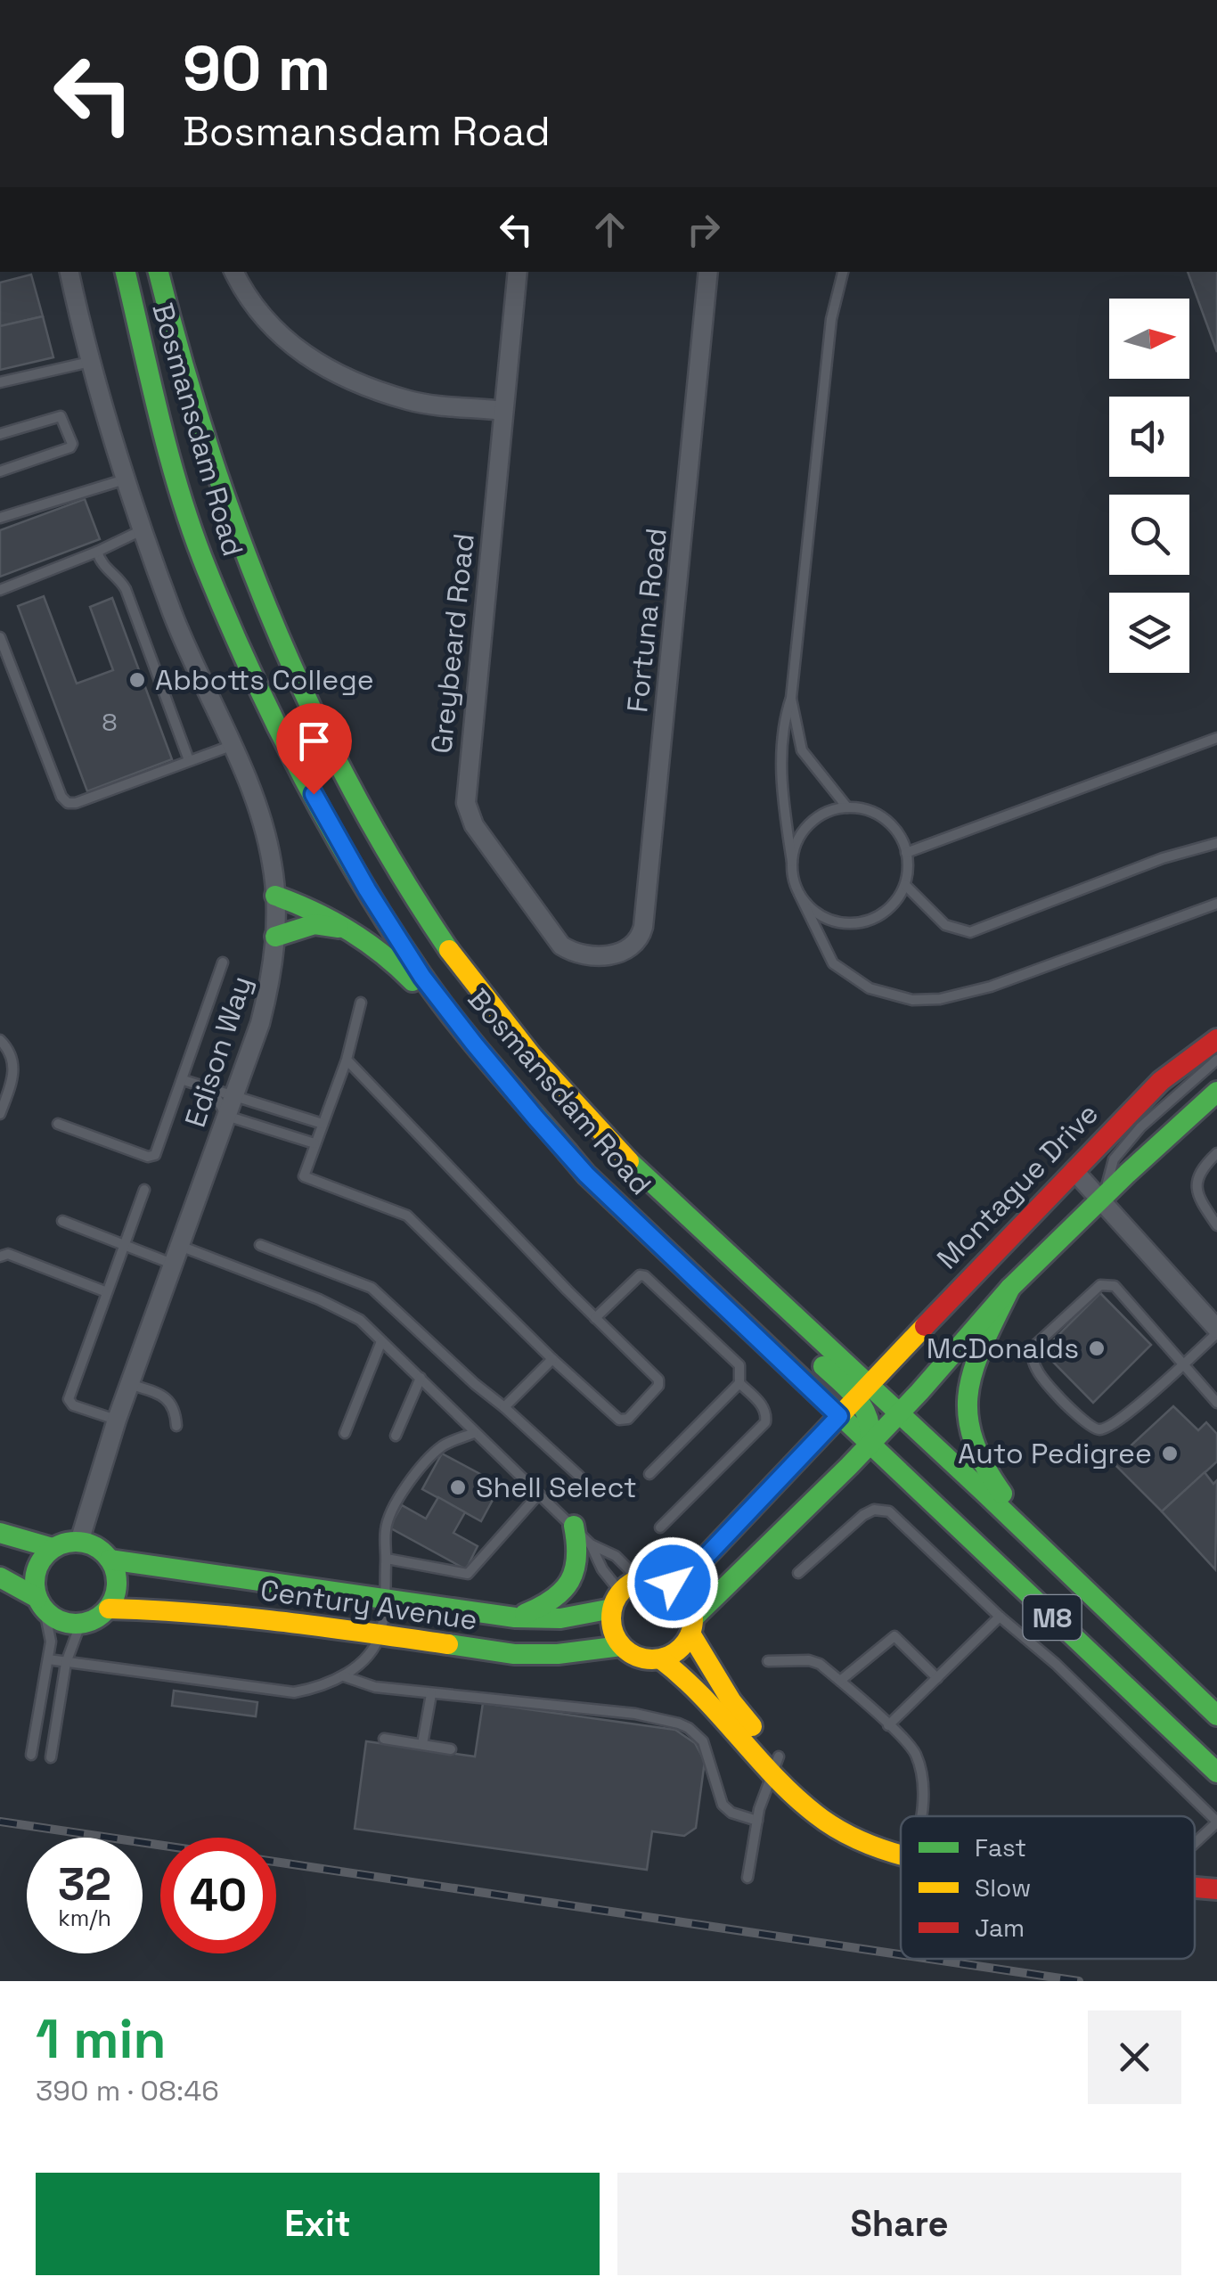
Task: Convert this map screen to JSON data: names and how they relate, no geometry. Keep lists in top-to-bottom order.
{
  "streets": {
    "main road": [
      "Bosmansdam Road",
      "Montague Drive",
      "Century Avenue",
      "M8"
    ],
    "street": ["Fortuna Road", "Greybeard Road", "Edison Way"]
  },
  "crossings": [
    ["Bosmansdam Road", "Montague Drive"],
    ["Fortuna Road", "Greybeard Road"],
    ["Edison Way", "Century Avenue"]
  ],
  "places": [
    "Abbotts College",
    "McDonalds",
    "Auto Pedigree",
    "Shell Select"
  ],
  "house_numbers": ["8"],
  "legend": ["Fast", "Slow", "Jam"],
  "north": "right",
  "page": {
    "turn": ["90 m", "Bosmansdam Road"],
    "speed": "32 km/h",
    "limit": "40",
    "heading": ["1 min", "390 m · 08:46"],
    "buttons": ["Exit", "Share"]
  }
}
